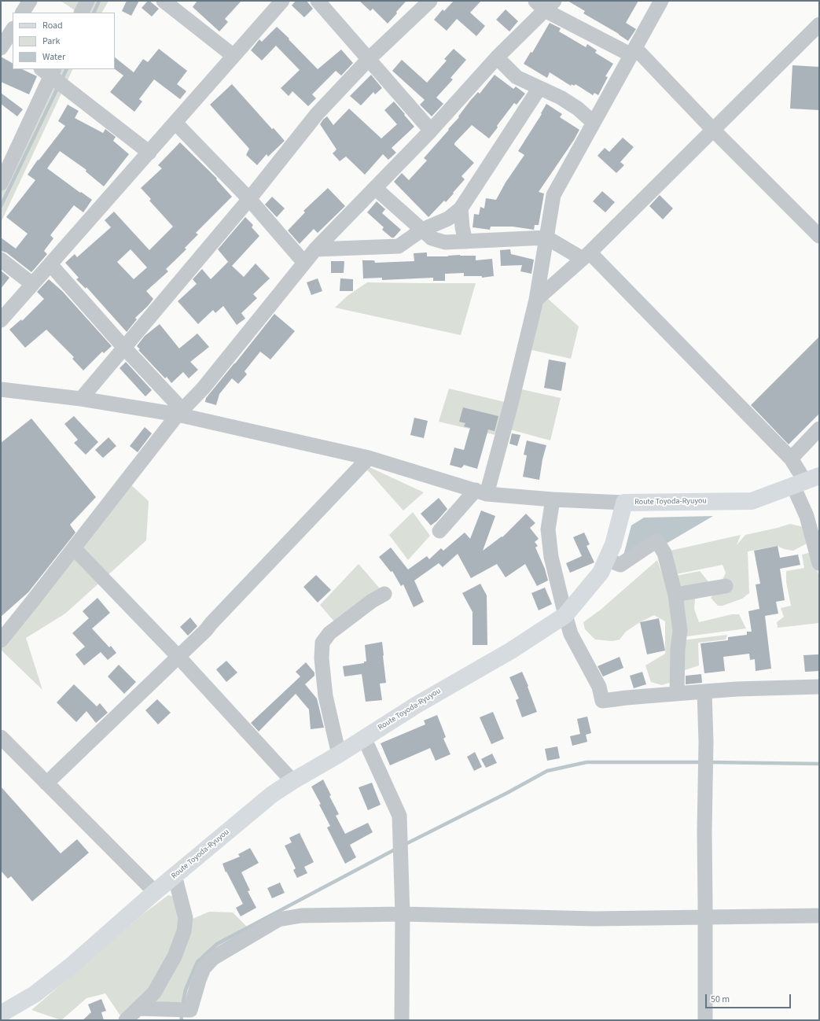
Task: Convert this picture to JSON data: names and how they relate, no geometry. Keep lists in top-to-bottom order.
{
  "streets": {
    "main road": ["Route Toyoda-Ryuyou"]
  },
  "legend": ["Road", "Park", "Water"],
  "scale_bar": "50 m"
}
